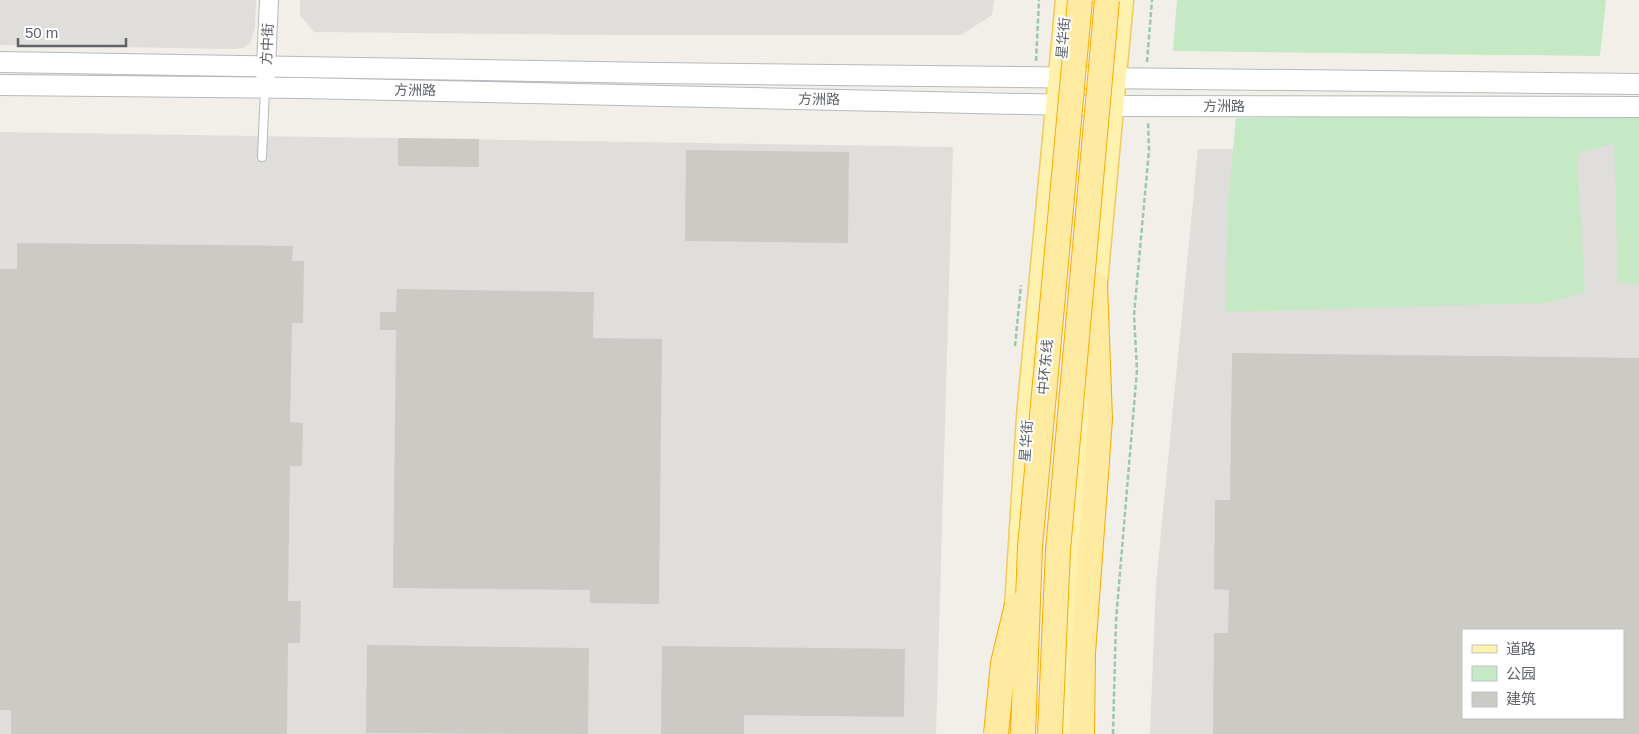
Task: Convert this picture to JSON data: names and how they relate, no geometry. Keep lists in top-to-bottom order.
{
  "streets": {
    "highway": ["中环东线"],
    "main road": ["星华街", "方洲路"],
    "street": ["方中街"]
  },
  "crossings": [
    ["星华街", "方洲路"],
    ["方中街", "方洲路"]
  ],
  "legend": ["道路", "公园", "建筑"],
  "scale_bar": "50 m"
}
